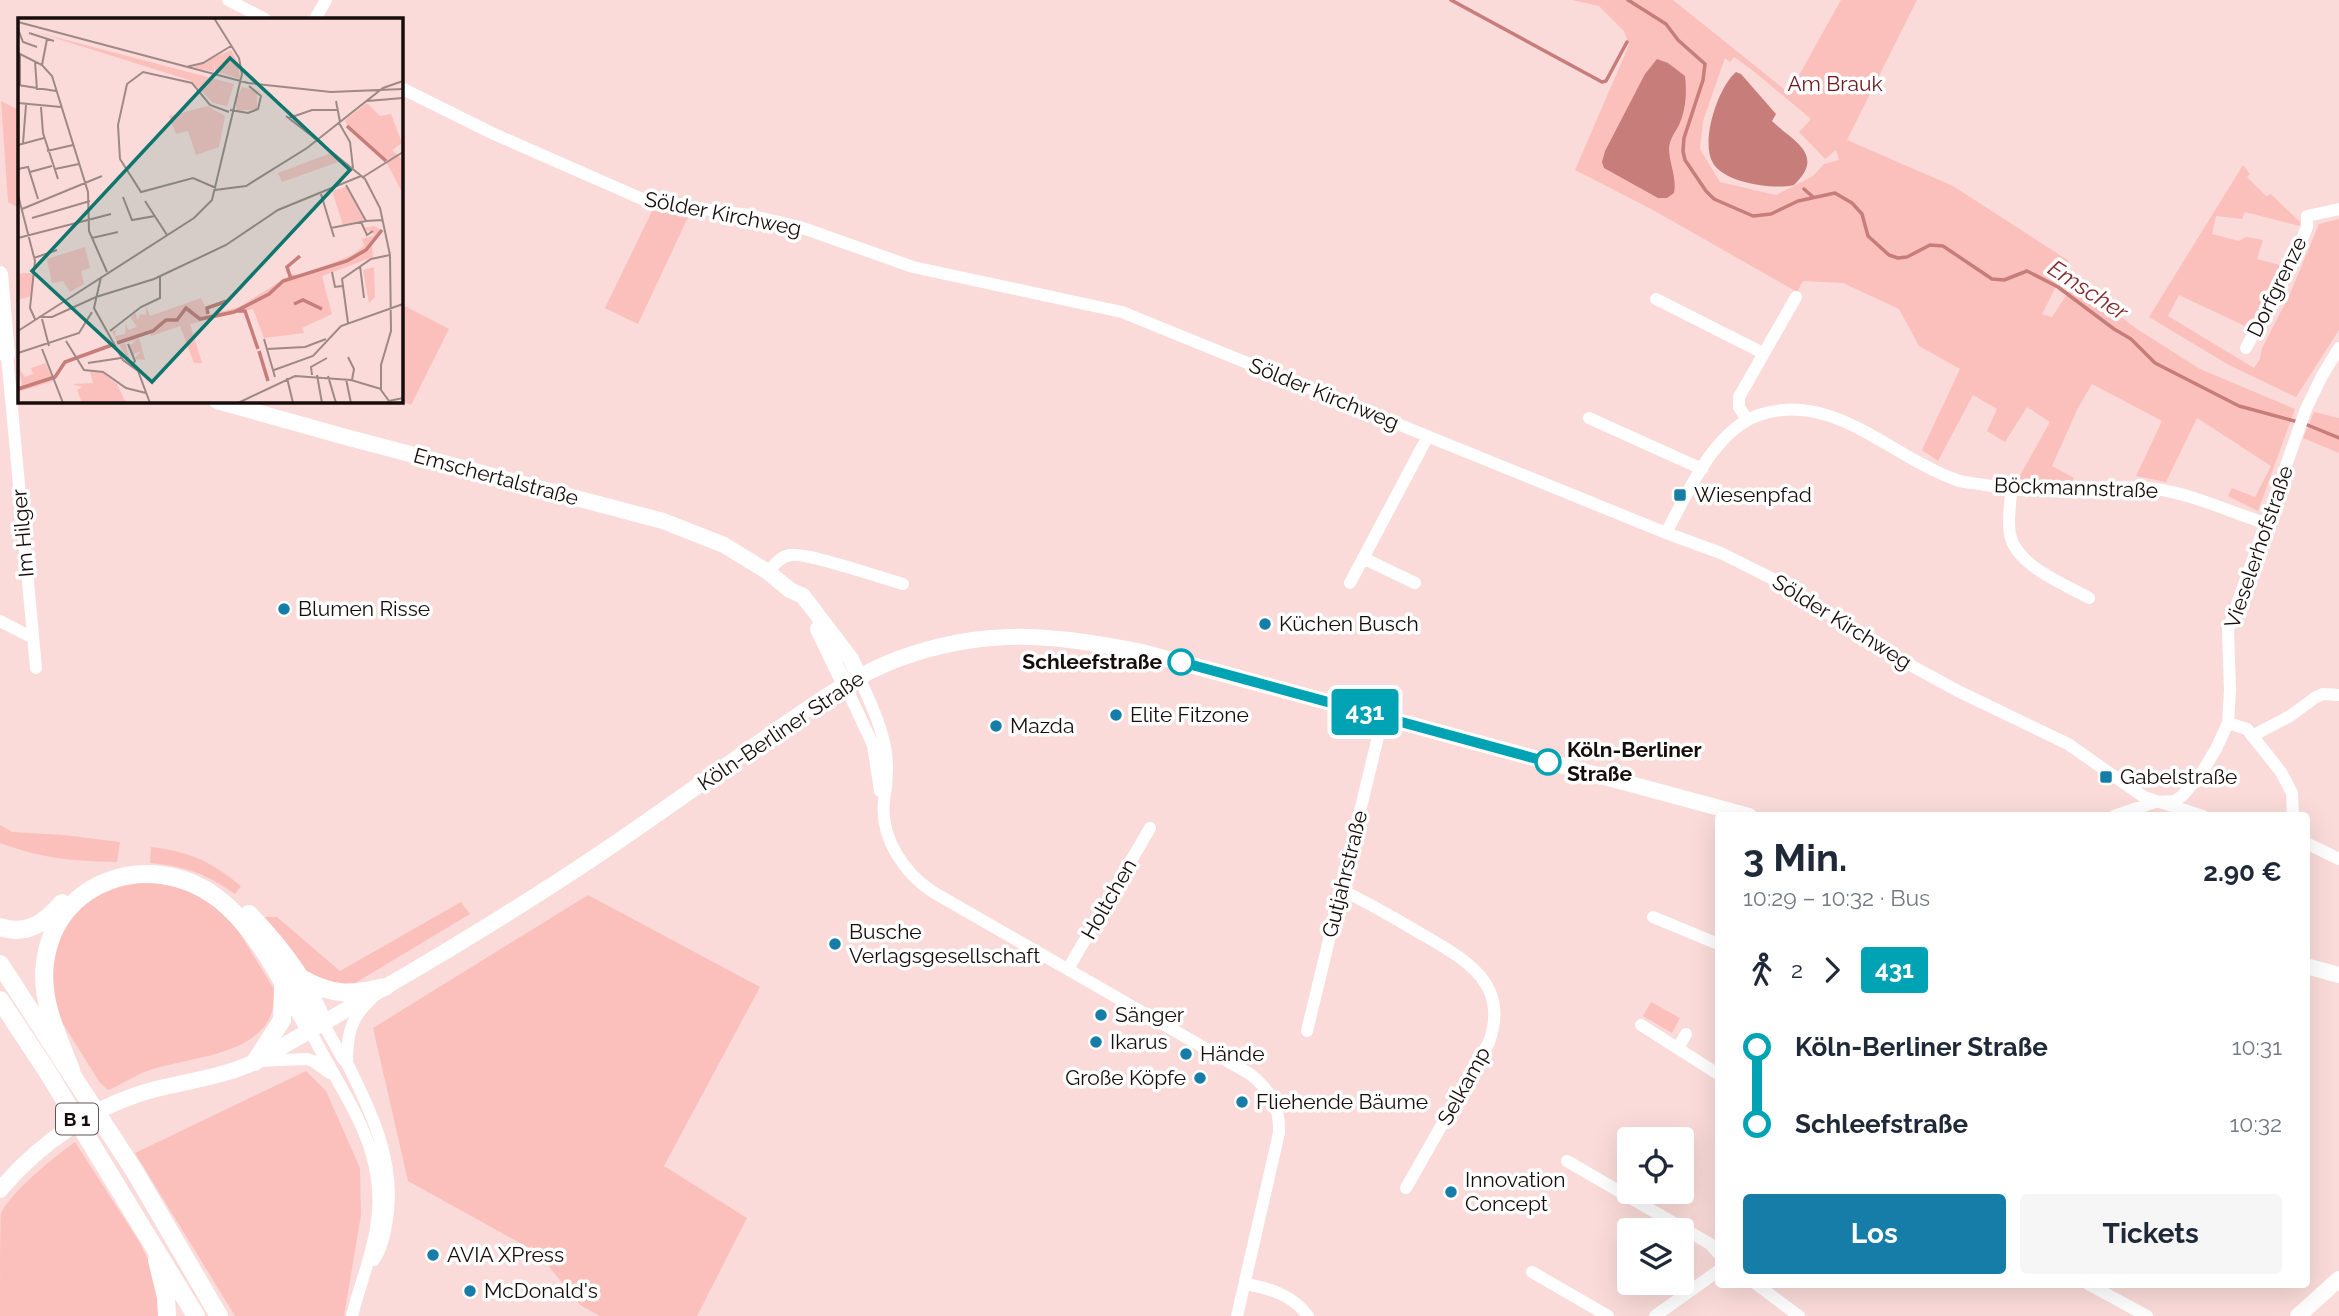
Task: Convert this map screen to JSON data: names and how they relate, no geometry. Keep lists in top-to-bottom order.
{
  "streets": {
    "highway": ["B 1"],
    "main road": ["Emschertalstraße", "Köln-Berliner Straße"],
    "street": [
      "Sölder Kirchweg",
      "Dorfgrenze",
      "Böckmannstraße",
      "Im Hilger",
      "Vieselerhofstraße",
      "Gutjahrstraße",
      "Holtchen",
      "Selkamp"
    ]
  },
  "crossings": [
    ["Sölder Kirchweg", "Böckmannstraße"],
    ["Sölder Kirchweg", "Vieselerhofstraße"],
    ["Emschertalstraße", "Köln-Berliner Straße"],
    ["Böckmannstraße", "Vieselerhofstraße"],
    ["Köln-Berliner Straße", "Gutjahrstraße"],
    ["Gutjahrstraße", "Selkamp"]
  ],
  "water": ["Emscher"],
  "parks": ["Am Brauk"],
  "places": {
    "transit": ["Wiesenpfad", "Gabelstraße"],
    "other": [
      "Blumen Risse",
      "Küchen Busch",
      "Schleefstraße",
      "Elite Fitzone",
      "Mazda",
      "Köln-Berliner Straße",
      "Busche Verlagsgesellschaft",
      "Sänger",
      "Ikarus",
      "Hände",
      "Große Köpfe",
      "Fliehende Bäume",
      "Innovation Concept",
      "AVIA XPress",
      "McDonald's"
    ]
  },
  "lines": ["bus line 431"],
  "page": {
    "on_map": "431",
    "heading": ["3 Min.", "10:29 – 10:32 · Bus", "2.90 €"],
    "legs": ["2", "431"],
    "list": [
      {
        "name": "Köln-Berliner Straße",
        "value": "10:31"
      },
      {
        "name": "Schleefstraße",
        "value": "10:32"
      }
    ],
    "buttons": ["Los", "Tickets"]
  }
}
